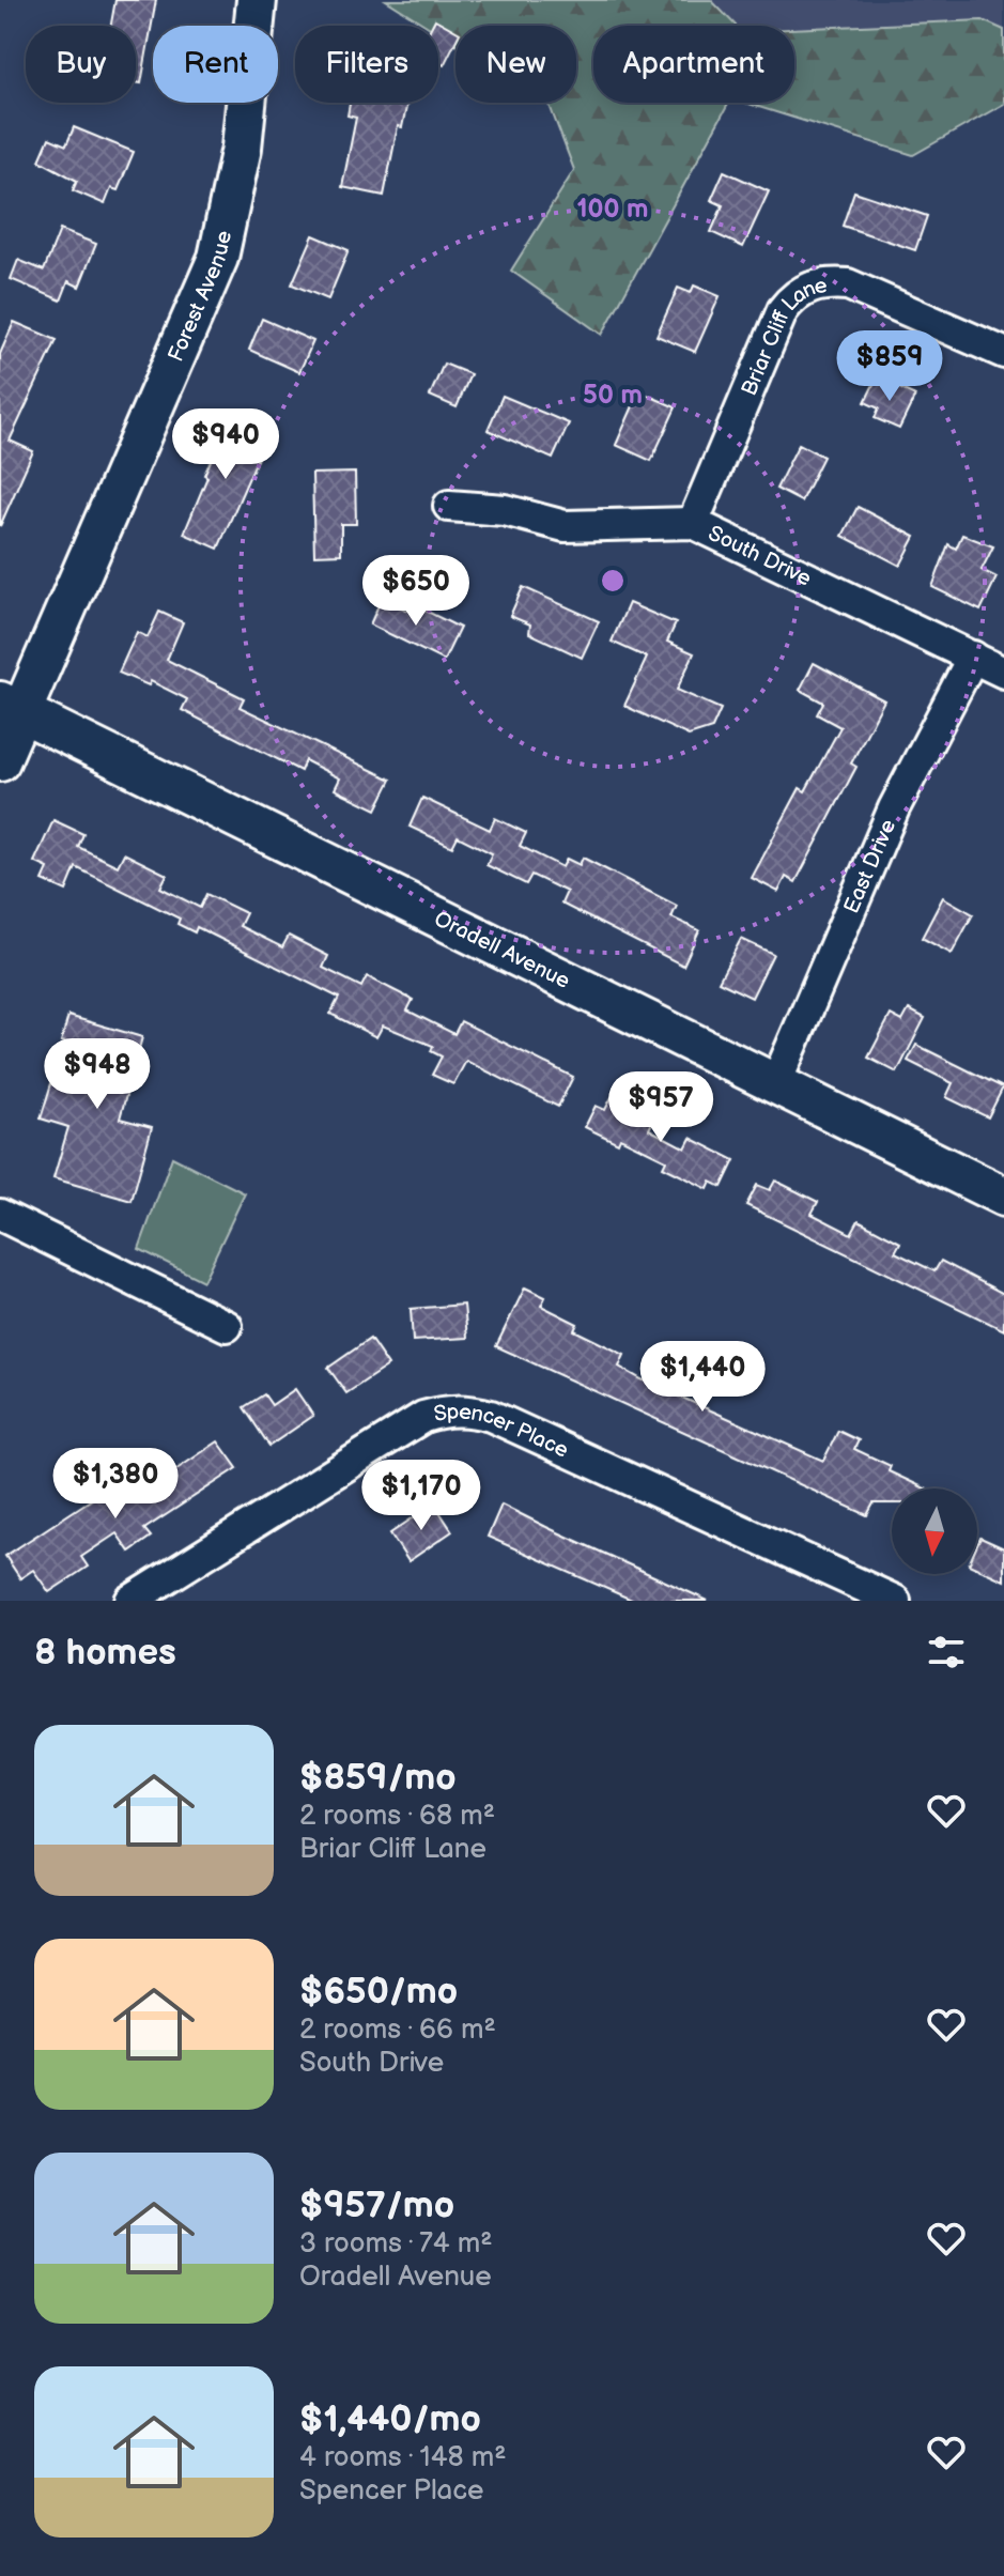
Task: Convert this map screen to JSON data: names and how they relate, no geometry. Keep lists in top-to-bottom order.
{
  "streets": {
    "main road": ["Forest Avenue", "Oradell Avenue"],
    "street": [
      "Briar Cliff Lane",
      "South Drive",
      "East Drive",
      "Spencer Place"
    ]
  },
  "crossings": [
    ["Forest Avenue", "Oradell Avenue"],
    ["Briar Cliff Lane", "South Drive"],
    ["South Drive", "East Drive"],
    ["East Drive", "Oradell Avenue"]
  ],
  "north": "bottom",
  "page": {
    "chip": [
      "Buy",
      "Rent",
      "Filters",
      "New",
      "Apartment"
    ],
    "price": [
      "$859",
      "$940",
      "$650",
      "$948",
      "$957",
      "$1,440",
      "$1,380",
      "$1,170"
    ],
    "heading": "8 homes",
    "list": [
      {
        "name": "$859/mo",
        "note": "2 rooms · 68 m² · Briar Cliff Lane"
      },
      {
        "name": "$650/mo",
        "note": "2 rooms · 66 m² · South Drive"
      },
      {
        "name": "$957/mo",
        "note": "3 rooms · 74 m² · Oradell Avenue"
      },
      {
        "name": "$1,440/mo",
        "note": "4 rooms · 148 m² · Spencer Place"
      }
    ]
  },
  "rings": ["100 m", "50 m"]
}
